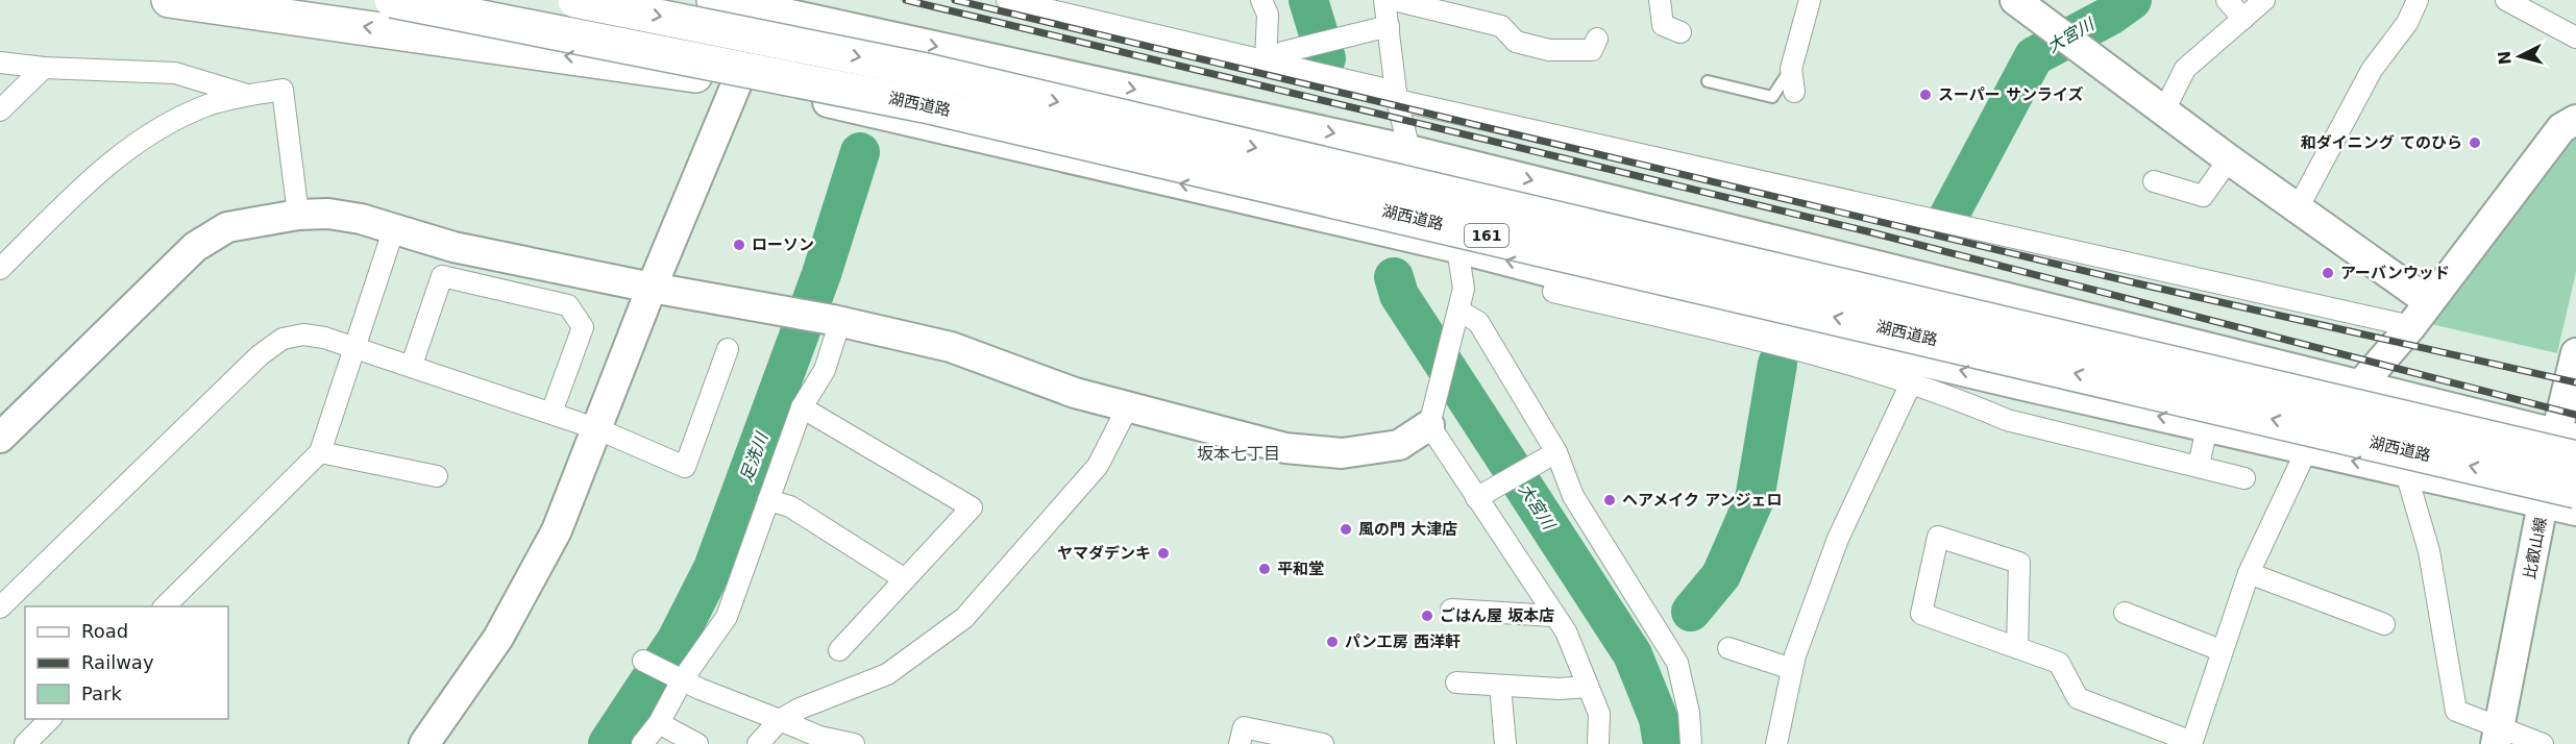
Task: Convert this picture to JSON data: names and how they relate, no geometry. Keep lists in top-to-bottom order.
{
  "streets": {
    "highway": ["湖西道路", "161"],
    "street": ["比叡山線"]
  },
  "crossings": [
    ["湖西道路", "比叡山線"]
  ],
  "districts": ["坂本七丁目"],
  "water": ["大宮川", "足洗川"],
  "places": [
    "スーパー サンライズ",
    "和ダイニング てのひら",
    "ローソン",
    "アーバンウッド",
    "ヘアメイク アンジェロ",
    "風の門 大津店",
    "ヤマダデンキ",
    "平和堂",
    "ごはん屋 坂本店",
    "パン工房 西洋軒"
  ],
  "legend": ["Road", "Railway", "Park"],
  "north": "left"
}
